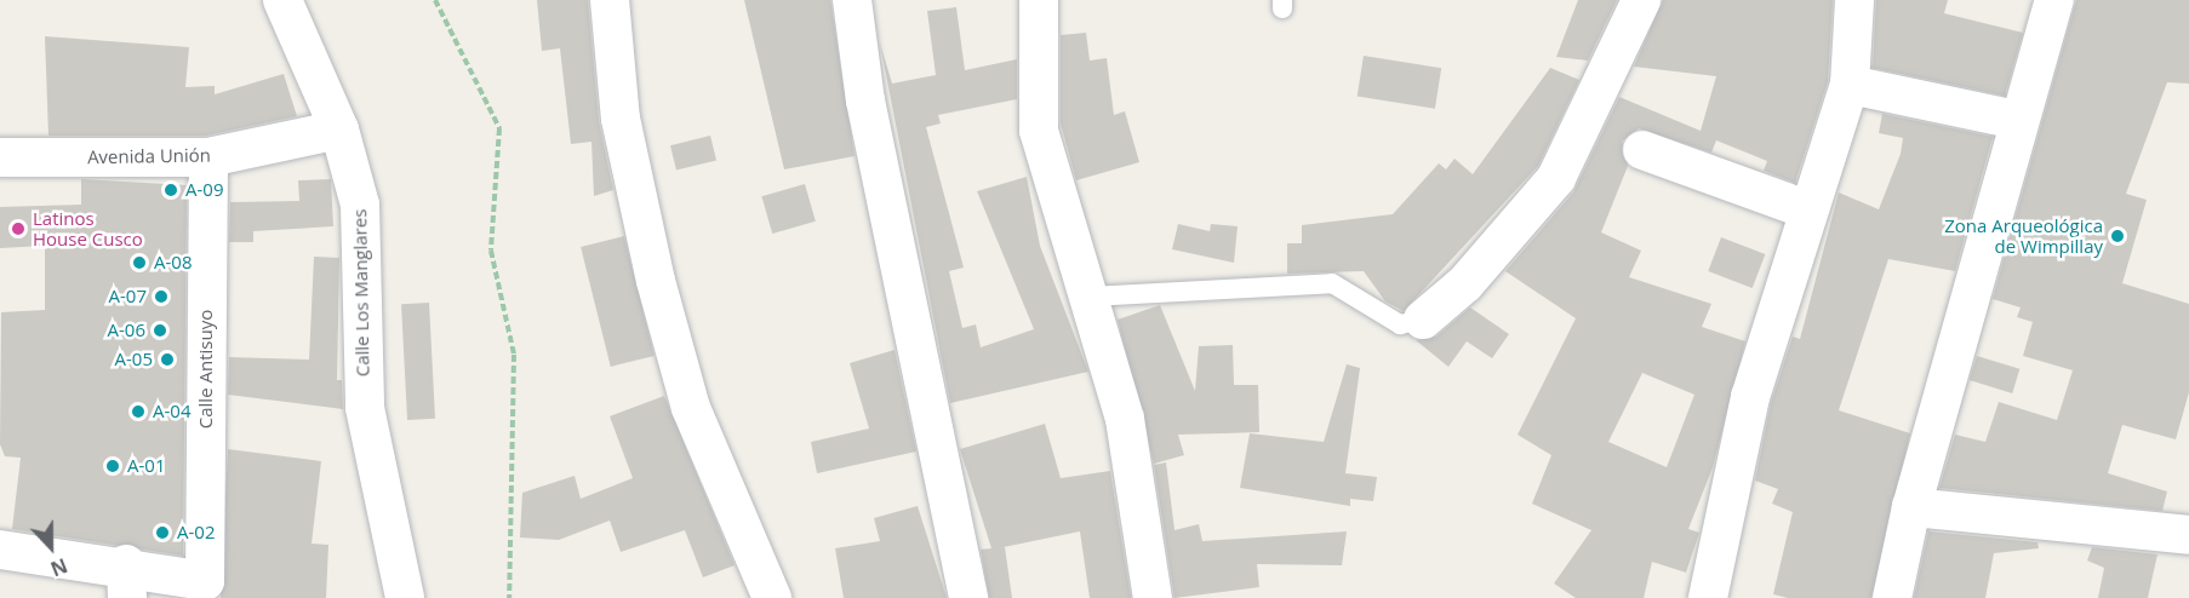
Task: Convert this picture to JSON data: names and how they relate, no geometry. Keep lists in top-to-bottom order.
{
  "streets": {
    "street": ["Avenida Unión", "Calle Los Manglares", "Calle Antisuyo"]
  },
  "crossings": [
    ["Avenida Unión", "Calle Los Manglares"],
    ["Avenida Unión", "Calle Antisuyo"]
  ],
  "places": [
    "A-09",
    "Latinos House Cusco",
    "Zona Arqueológica de Wimpillay",
    "A-08",
    "A-07",
    "A-06",
    "A-05",
    "A-04",
    "A-01",
    "A-02"
  ],
  "north": "bottom"
}
